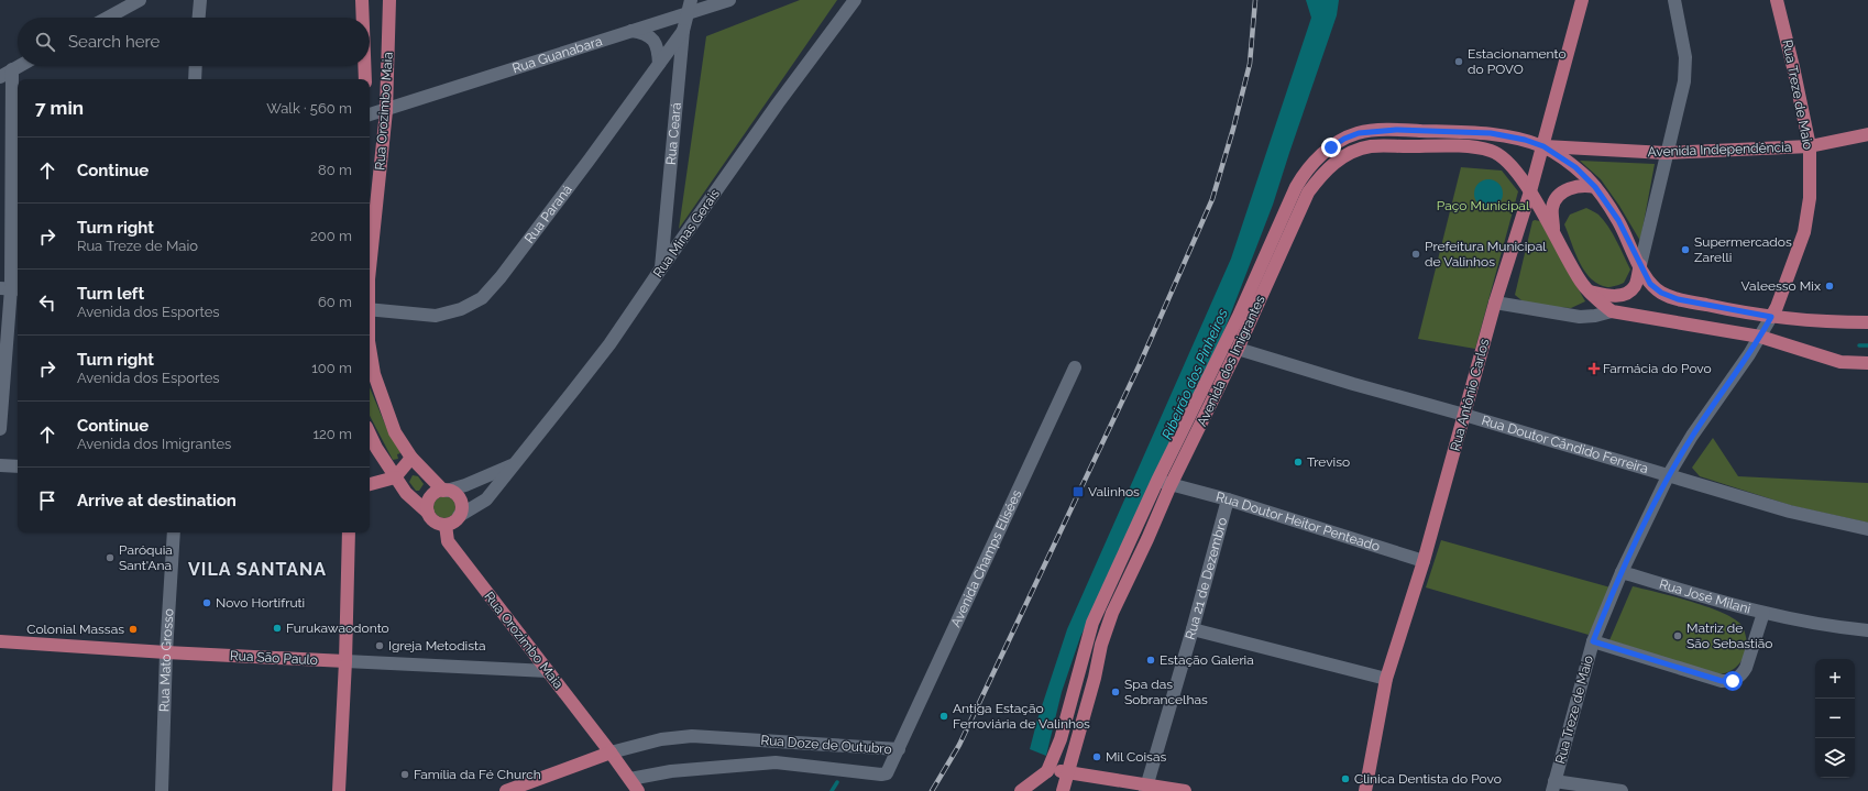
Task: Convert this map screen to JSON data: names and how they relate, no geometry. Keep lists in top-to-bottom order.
{
  "streets": {
    "main road": [
      "Rua Treze de Maio",
      "Rua Orozimbo Maia",
      "Avenida Independência",
      "Avenida dos Imigrantes",
      "Rua Antônio Carlos",
      "Rua São Paulo",
      "Rua Doze de Outubro"
    ],
    "street": [
      "Rua Guanabara",
      "Rua Ceará",
      "Rua Paraná",
      "Rua Minas Gerais",
      "Rua Doutor Cândido Ferreira",
      "Rua Doutor Heitor Penteado",
      "Avenida Champs Elisées",
      "Rua 21 de Dezembro",
      "Rua José Milani",
      "Rua Mato Grosso"
    ]
  },
  "crossings": [
    ["Rua Guanabara", "Rua Orozimbo Maia"],
    ["Rua Guanabara", "Rua Ceará"],
    ["Rua Treze de Maio", "Avenida Independência"],
    ["Rua Treze de Maio", "Rua Doutor Cândido Ferreira"],
    ["Rua Treze de Maio", "Rua José Milani"],
    ["Rua Orozimbo Maia", "Rua Minas Gerais"],
    ["Rua Orozimbo Maia", "Rua São Paulo"],
    ["Rua Orozimbo Maia", "Rua Doze de Outubro"],
    ["Rua Ceará", "Rua Paraná"],
    ["Rua Ceará", "Rua Minas Gerais"],
    ["Avenida Independência", "Avenida dos Imigrantes"],
    ["Avenida Independência", "Rua Antônio Carlos"],
    ["Avenida dos Imigrantes", "Rua Antônio Carlos"],
    ["Avenida dos Imigrantes", "Rua Doutor Cândido Ferreira"],
    ["Avenida dos Imigrantes", "Rua Doutor Heitor Penteado"],
    ["Rua Antônio Carlos", "Rua Doutor Cândido Ferreira"],
    ["Rua Antônio Carlos", "Rua Doutor Heitor Penteado"],
    ["Rua Doutor Heitor Penteado", "Rua 21 de Dezembro"],
    ["Avenida Champs Elisées", "Rua Doze de Outubro"],
    ["Rua São Paulo", "Rua Mato Grosso"]
  ],
  "districts": ["VILA SANTANA"],
  "water": ["Ribeirão dos Pinheiros"],
  "parks": ["Paço Municipal"],
  "places": {
    "other": [
      "Estacionamento do POVO",
      "Supermercados Zarelli",
      "Prefeitura Municipal de Valinhos",
      "Valeesso Mix",
      "Treviso",
      "Paróquia Sant'Ana",
      "Novo Hortifruti",
      "Furukawaodonto",
      "Colonial Massas",
      "Matriz de São Sebastião",
      "Igreja Metodista",
      "Estação Galeria",
      "Spa das Sobrancelhas",
      "Antiga Estação Ferroviária de Valinhos",
      "Mil Coisas",
      "Família da Fé Church",
      "Clinica Dentista do Povo"
    ],
    "health": ["Farmácia do Povo"],
    "transit": ["Valinhos"]
  },
  "page": {
    "search": "Search here",
    "heading": ["7 min", "Walk · 560 m"],
    "list": [
      ["Continue", "80 m"],
      ["Turn right", "Rua Treze de Maio", "200 m"],
      ["Turn left", "Avenida dos Esportes", "60 m"],
      ["Turn right", "Avenida dos Esportes", "100 m"],
      ["Continue", "Avenida dos Imigrantes", "120 m"],
      "Arrive at destination"
    ],
    "map_buttons": ["+", "−"]
  }
}
